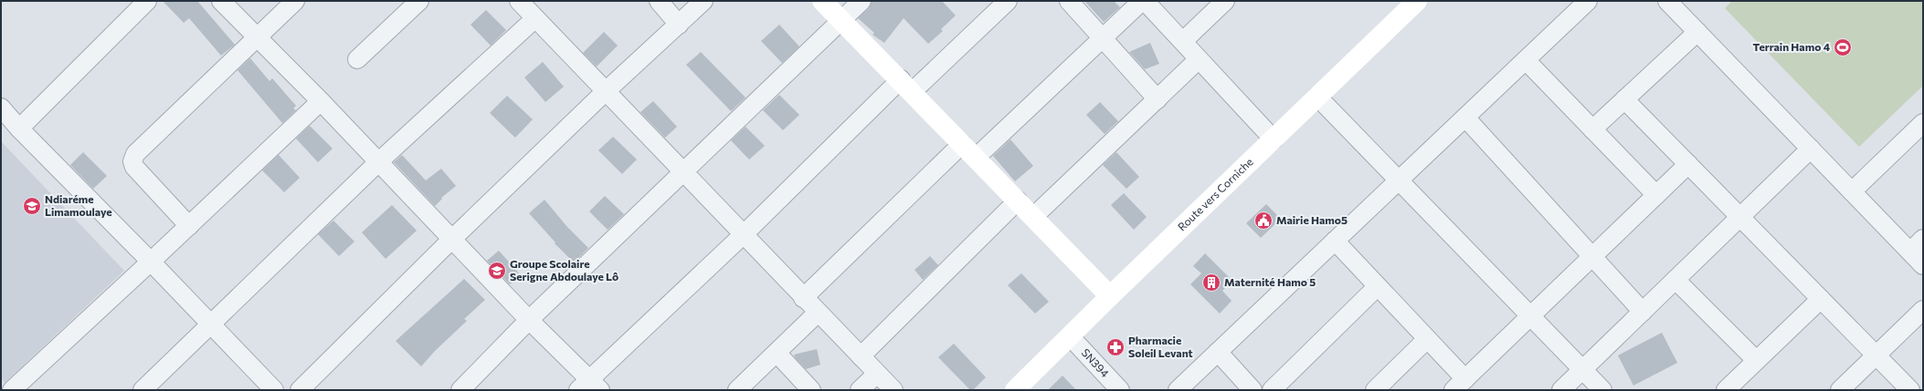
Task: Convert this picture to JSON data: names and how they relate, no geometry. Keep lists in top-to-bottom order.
{
  "streets": {
    "main road": ["Route vers Corniche"],
    "street": ["SN394"]
  },
  "crossings": [
    ["Route vers Corniche", "SN394"]
  ],
  "places": {
    "sports": ["Terrain Hamo 4"],
    "school or university": ["Ndiaréme Limamoulaye", "Groupe Scolaire Serigne Abdoulaye Lô"],
    "public building": ["Mairie Hamo5"],
    "building": ["Maternité Hamo 5"],
    "pharmacy": ["Pharmacie Soleil Levant"]
  }
}
